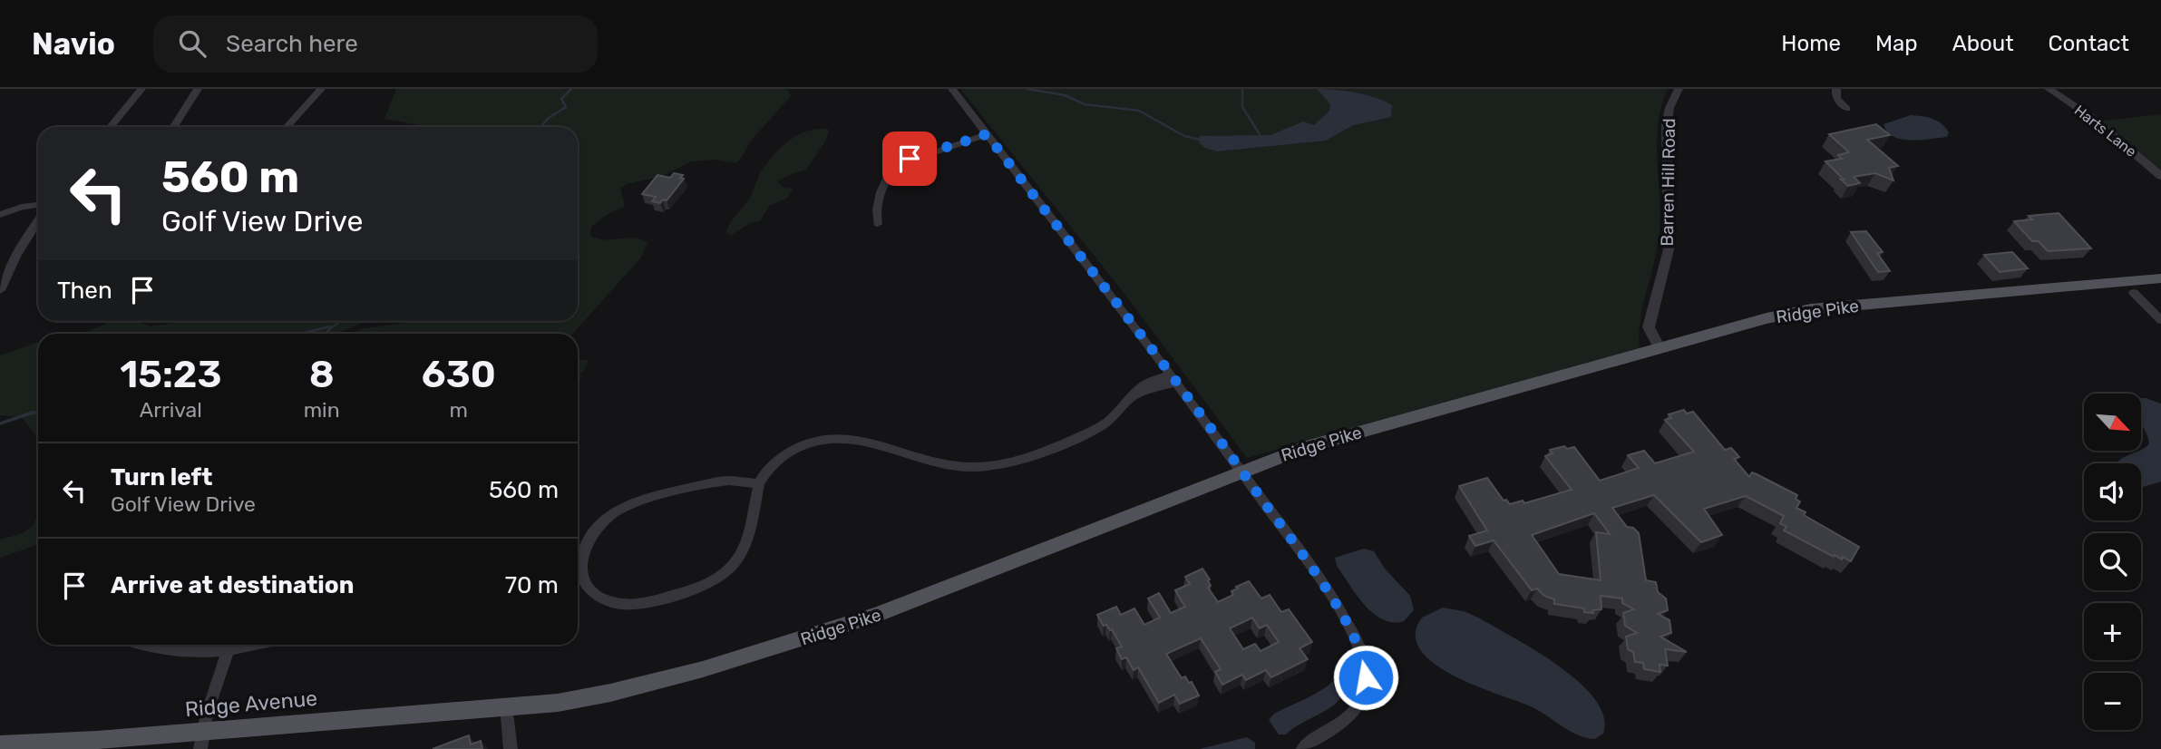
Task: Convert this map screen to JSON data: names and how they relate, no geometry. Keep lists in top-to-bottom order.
{
  "streets": {
    "main road": ["Ridge Pike", "Ridge Avenue"],
    "street": ["Harts Lane", "Barren Hill Road"]
  },
  "crossings": [
    ["Barren Hill Road", "Ridge Pike"],
    ["Ridge Pike", "Ridge Avenue"]
  ],
  "north": "bottom right",
  "page": {
    "header": "Navio",
    "search": "Search here",
    "nav": [
      "Home",
      "Map",
      "About",
      "Contact"
    ],
    "turn": ["560 m", "Golf View Drive"],
    "then": "Then",
    "eta": [
      "15:23",
      "Arrival",
      "8",
      "min",
      "630",
      "m"
    ],
    "map_buttons": ["+", "−"],
    "list": [
      {
        "name": "Turn left",
        "note": "Golf View Drive",
        "value": "560 m"
      },
      {
        "name": "Arrive at destination",
        "value": "70 m"
      }
    ]
  }
}
